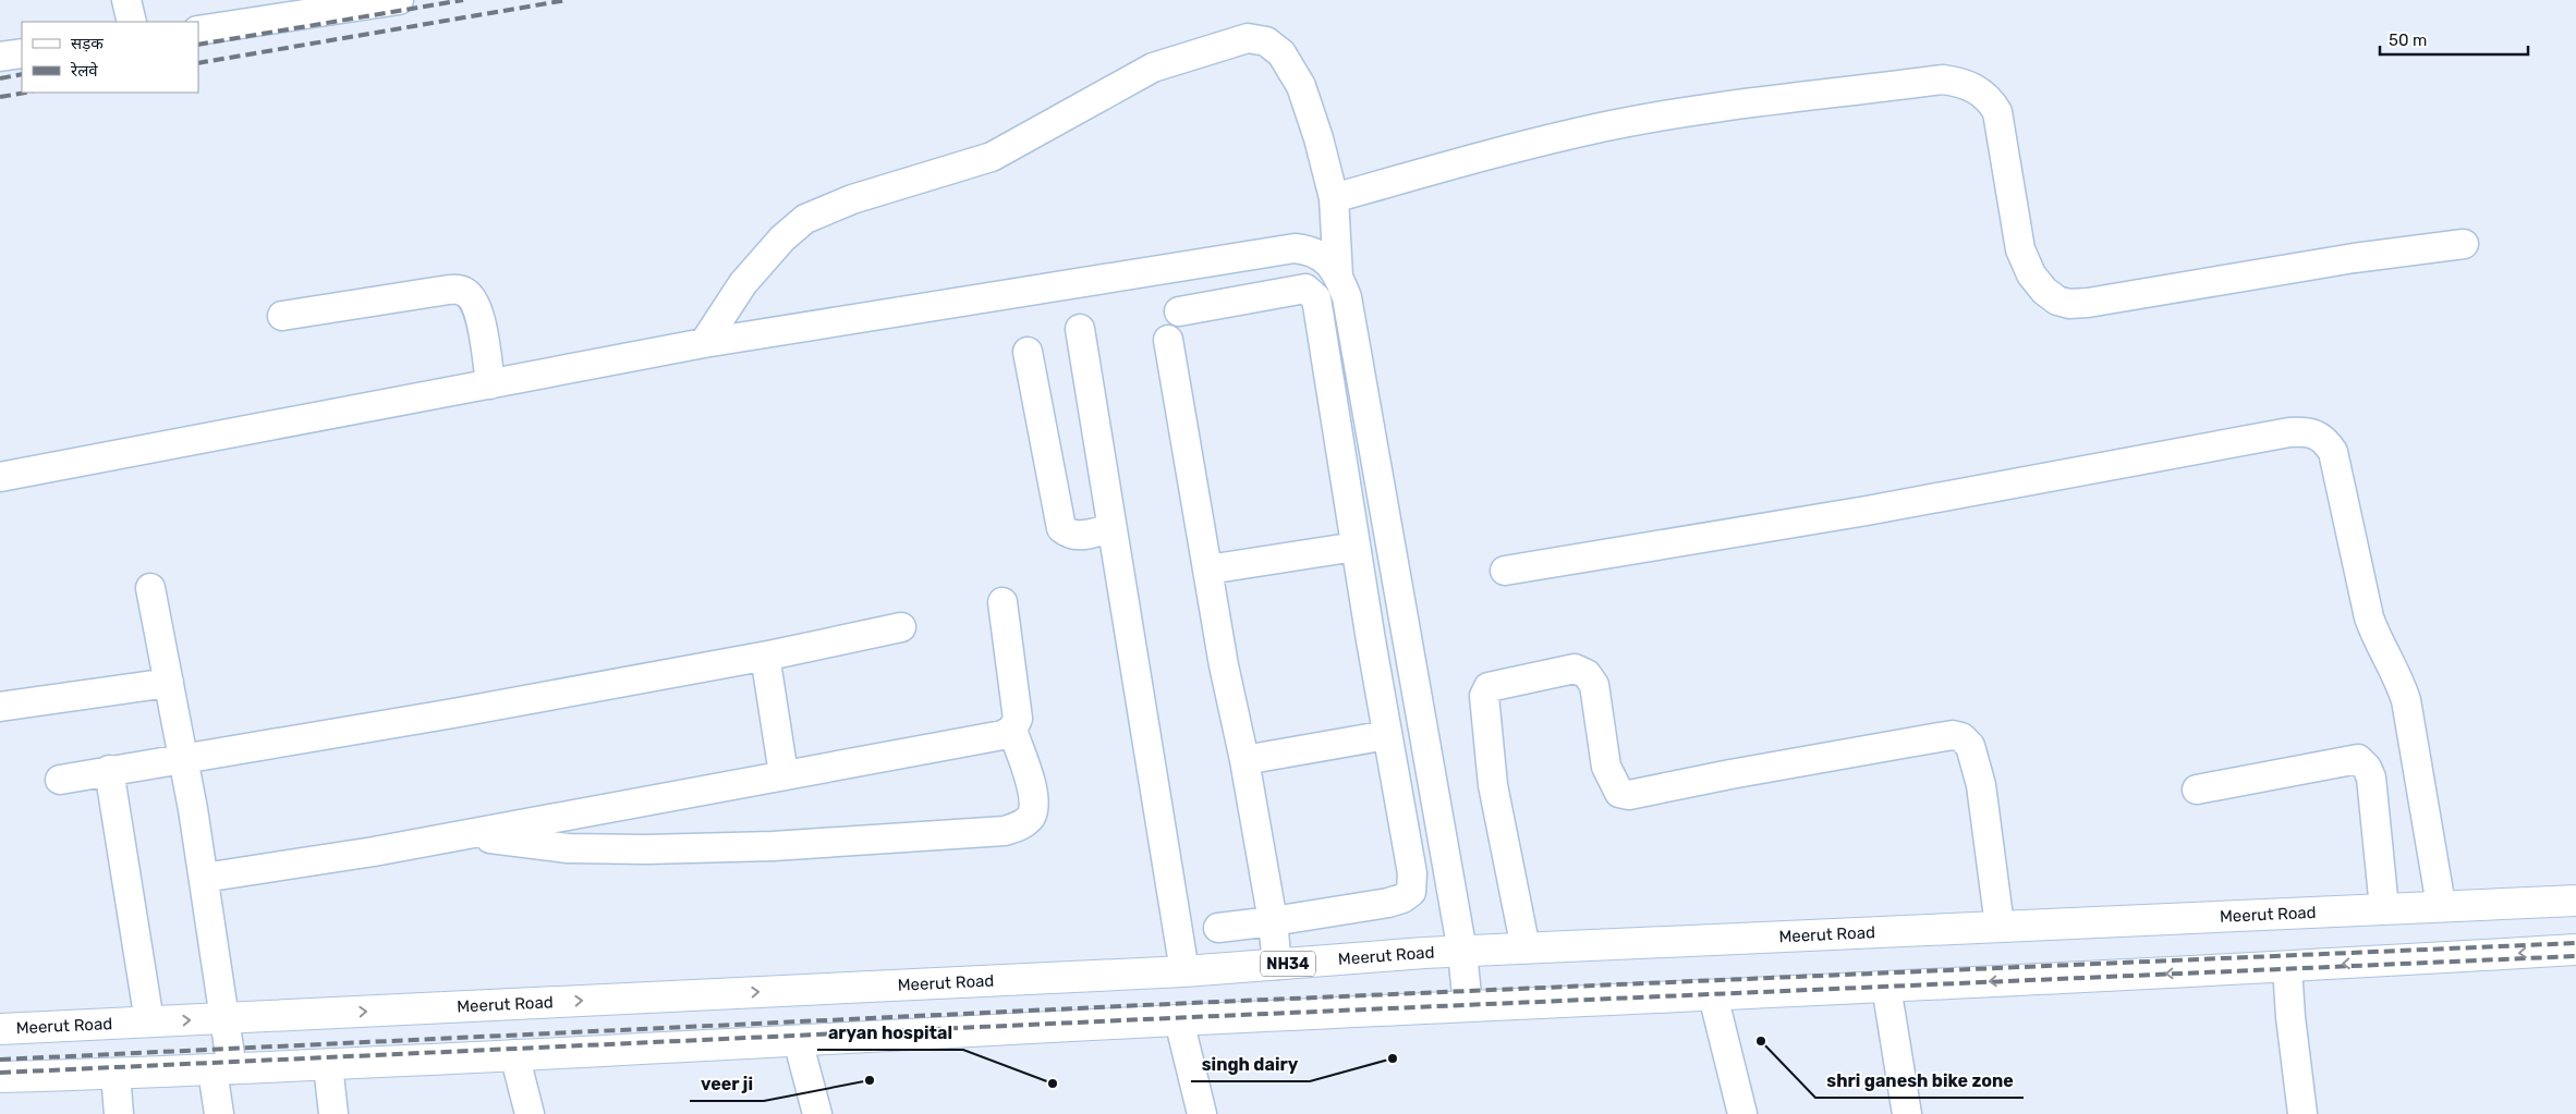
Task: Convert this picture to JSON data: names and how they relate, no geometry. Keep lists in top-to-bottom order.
{
  "streets": {
    "highway": ["Meerut Road", "NH34"]
  },
  "places": [
    "shri ganesh bike zone",
    "singh dairy",
    "veer ji",
    "aryan hospital"
  ],
  "legend": ["सड़क", "रेलवे"],
  "scale_bar": "50 m"
}
